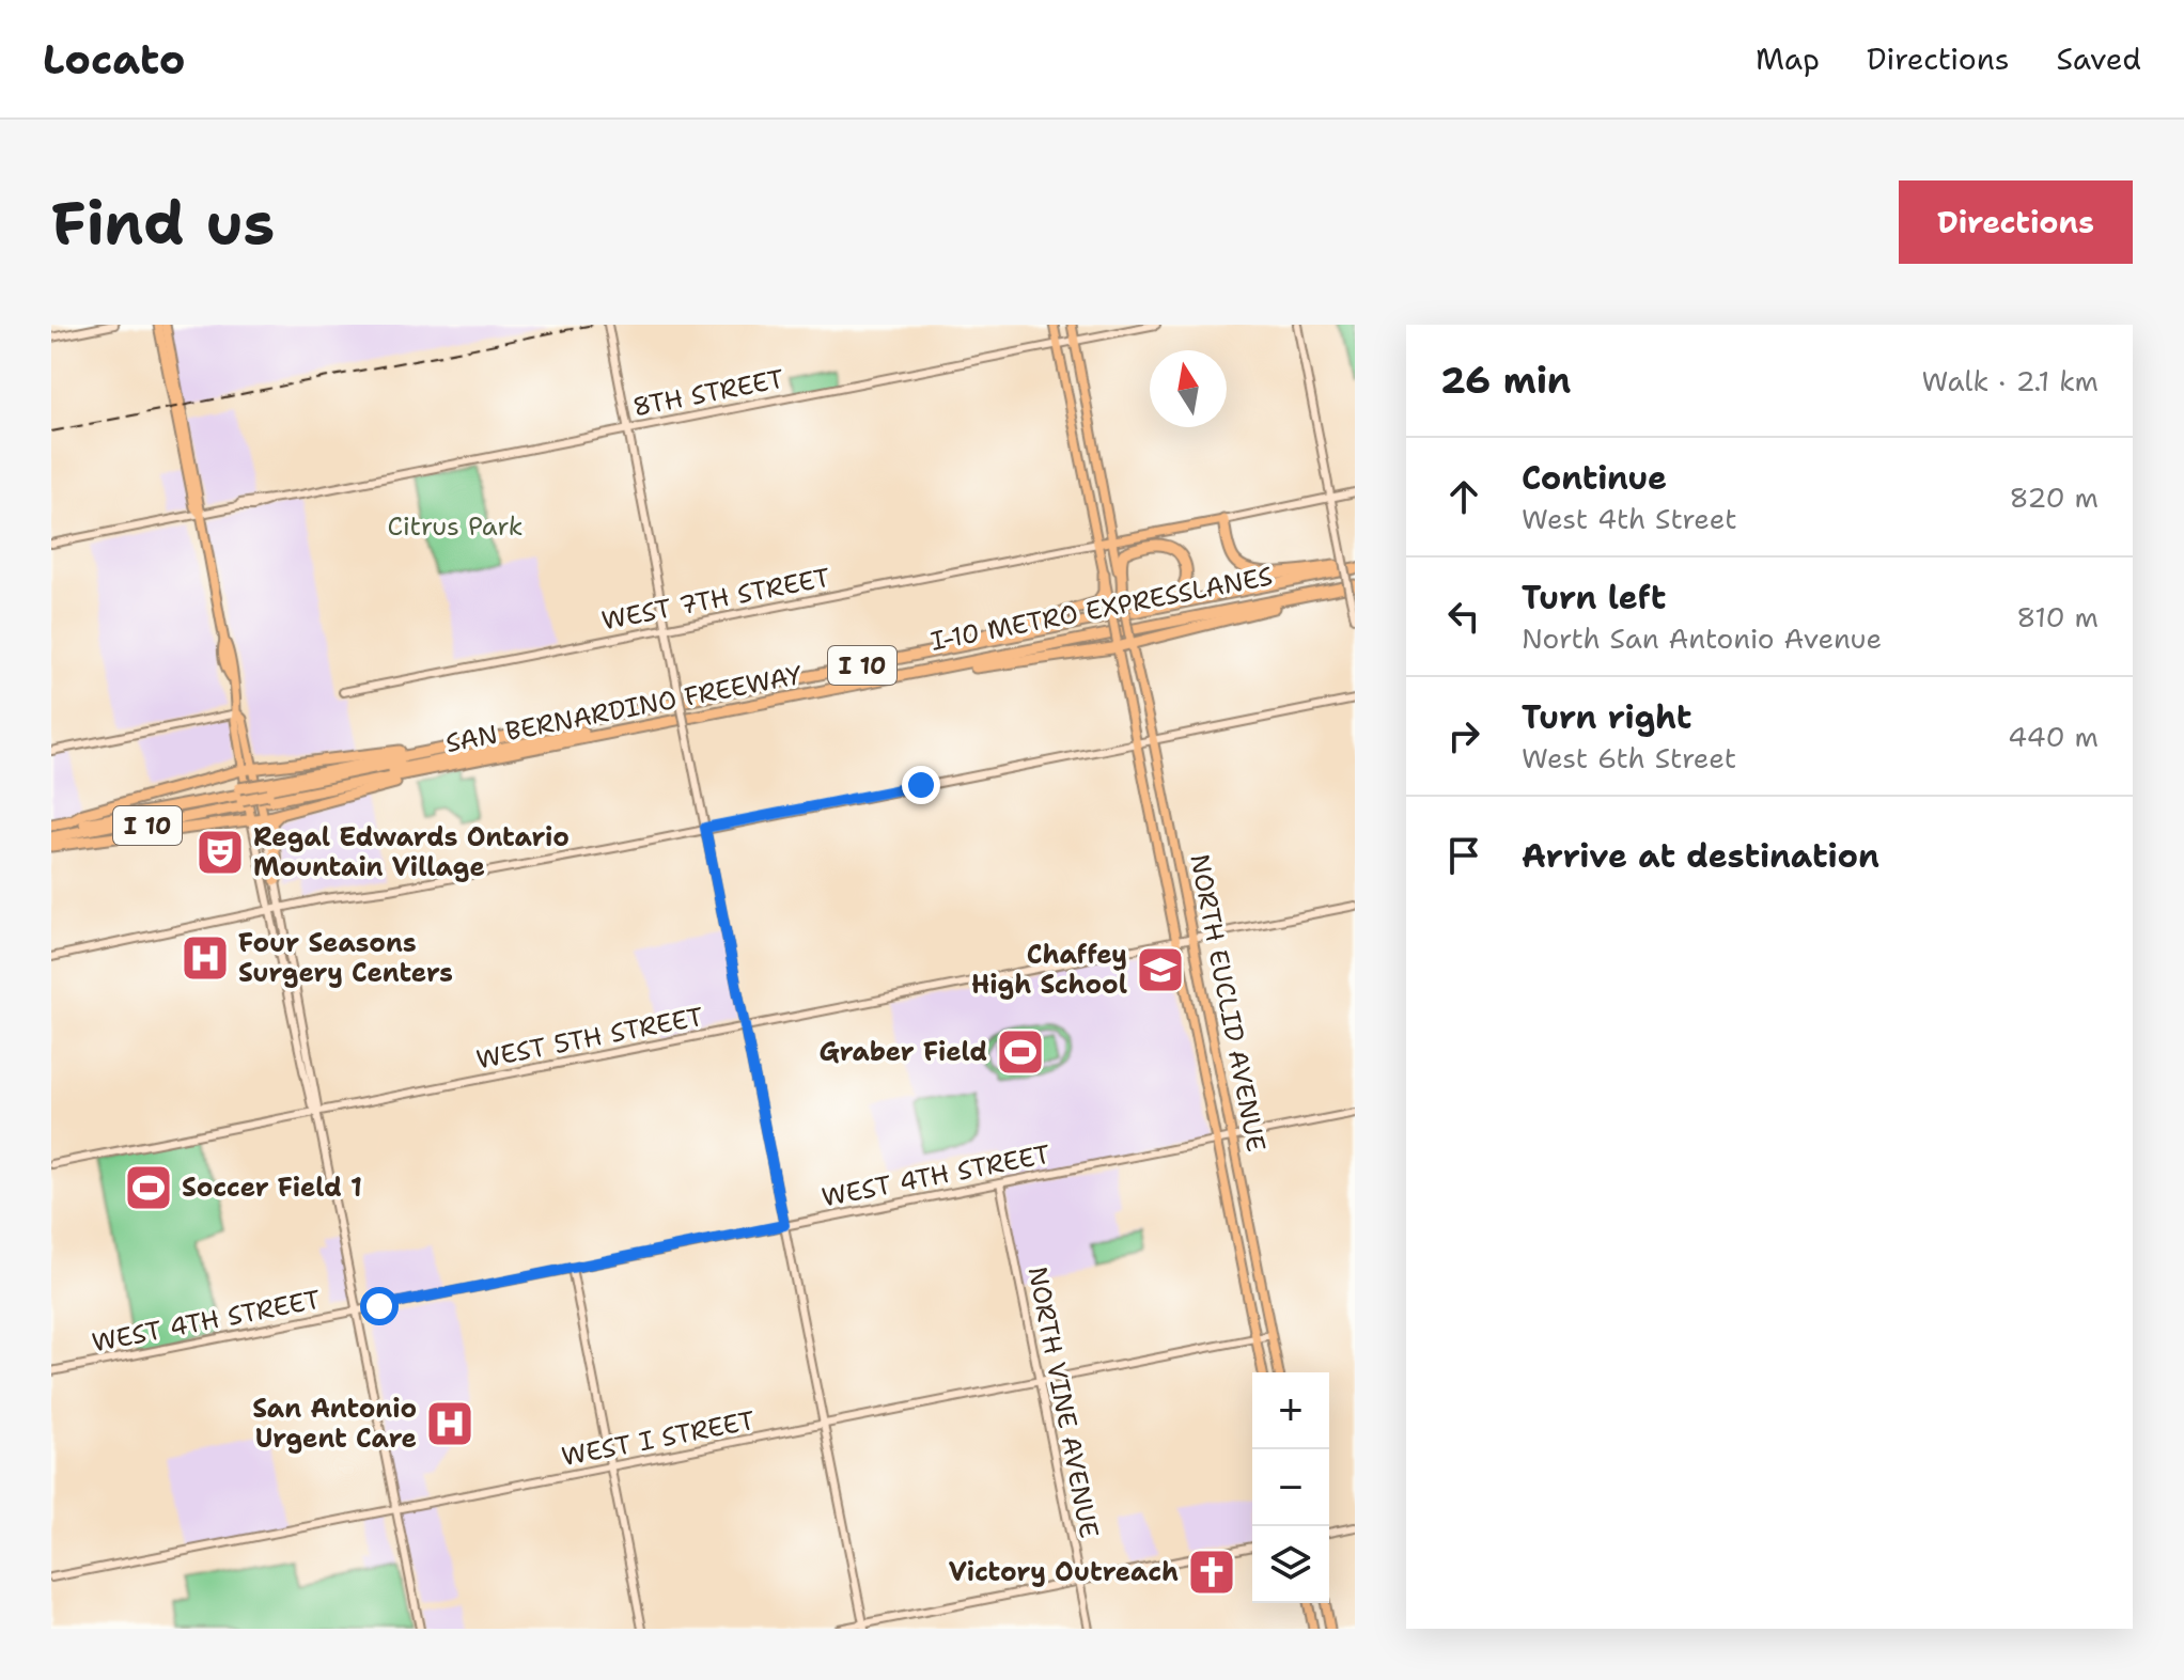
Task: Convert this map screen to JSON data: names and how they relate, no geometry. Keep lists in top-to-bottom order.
{
  "streets": {
    "highway": ["I-10 METRO EXPRESSLANES", "I 10", "SAN BERNARDINO FREEWAY"],
    "main road": ["NORTH EUCLID AVENUE"],
    "street": [
      "8TH STREET",
      "WEST 7TH STREET",
      "WEST 5TH STREET",
      "WEST 4TH STREET",
      "NORTH VINE AVENUE",
      "WEST I STREET"
    ]
  },
  "crossings": [
    ["8TH STREET", "NORTH EUCLID AVENUE"],
    ["WEST 7TH STREET", "NORTH EUCLID AVENUE"],
    ["I-10 METRO EXPRESSLANES", "SAN BERNARDINO FREEWAY"],
    ["SAN BERNARDINO FREEWAY", "NORTH EUCLID AVENUE"],
    ["NORTH EUCLID AVENUE", "WEST 5TH STREET"],
    ["NORTH EUCLID AVENUE", "WEST 4TH STREET"],
    ["NORTH EUCLID AVENUE", "WEST I STREET"],
    ["WEST 4TH STREET", "NORTH VINE AVENUE"],
    ["NORTH VINE AVENUE", "WEST I STREET"]
  ],
  "parks": ["Citrus Park"],
  "places": {
    "theatre": ["Regal Edwards Ontario Mountain Village"],
    "hospital": ["Four Seasons Surgery Centers", "San Antonio Urgent Care"],
    "school or university": ["Chaffey High School"],
    "sports": ["Graber Field", "Soccer Field 1"],
    "church": ["Victory Outreach"]
  },
  "north": "top",
  "page": {
    "header": "Locato",
    "nav": ["Map", "Directions", "Saved"],
    "buttons": "Directions",
    "title": "Find us",
    "heading": ["26 min", "Walk · 2.1 km"],
    "list": [
      ["Continue", "West 4th Street", "820 m"],
      ["Turn left", "North San Antonio Avenue", "810 m"],
      ["Turn right", "West 6th Street", "440 m"],
      "Arrive at destination"
    ],
    "map_buttons": ["+", "−"]
  }
}
